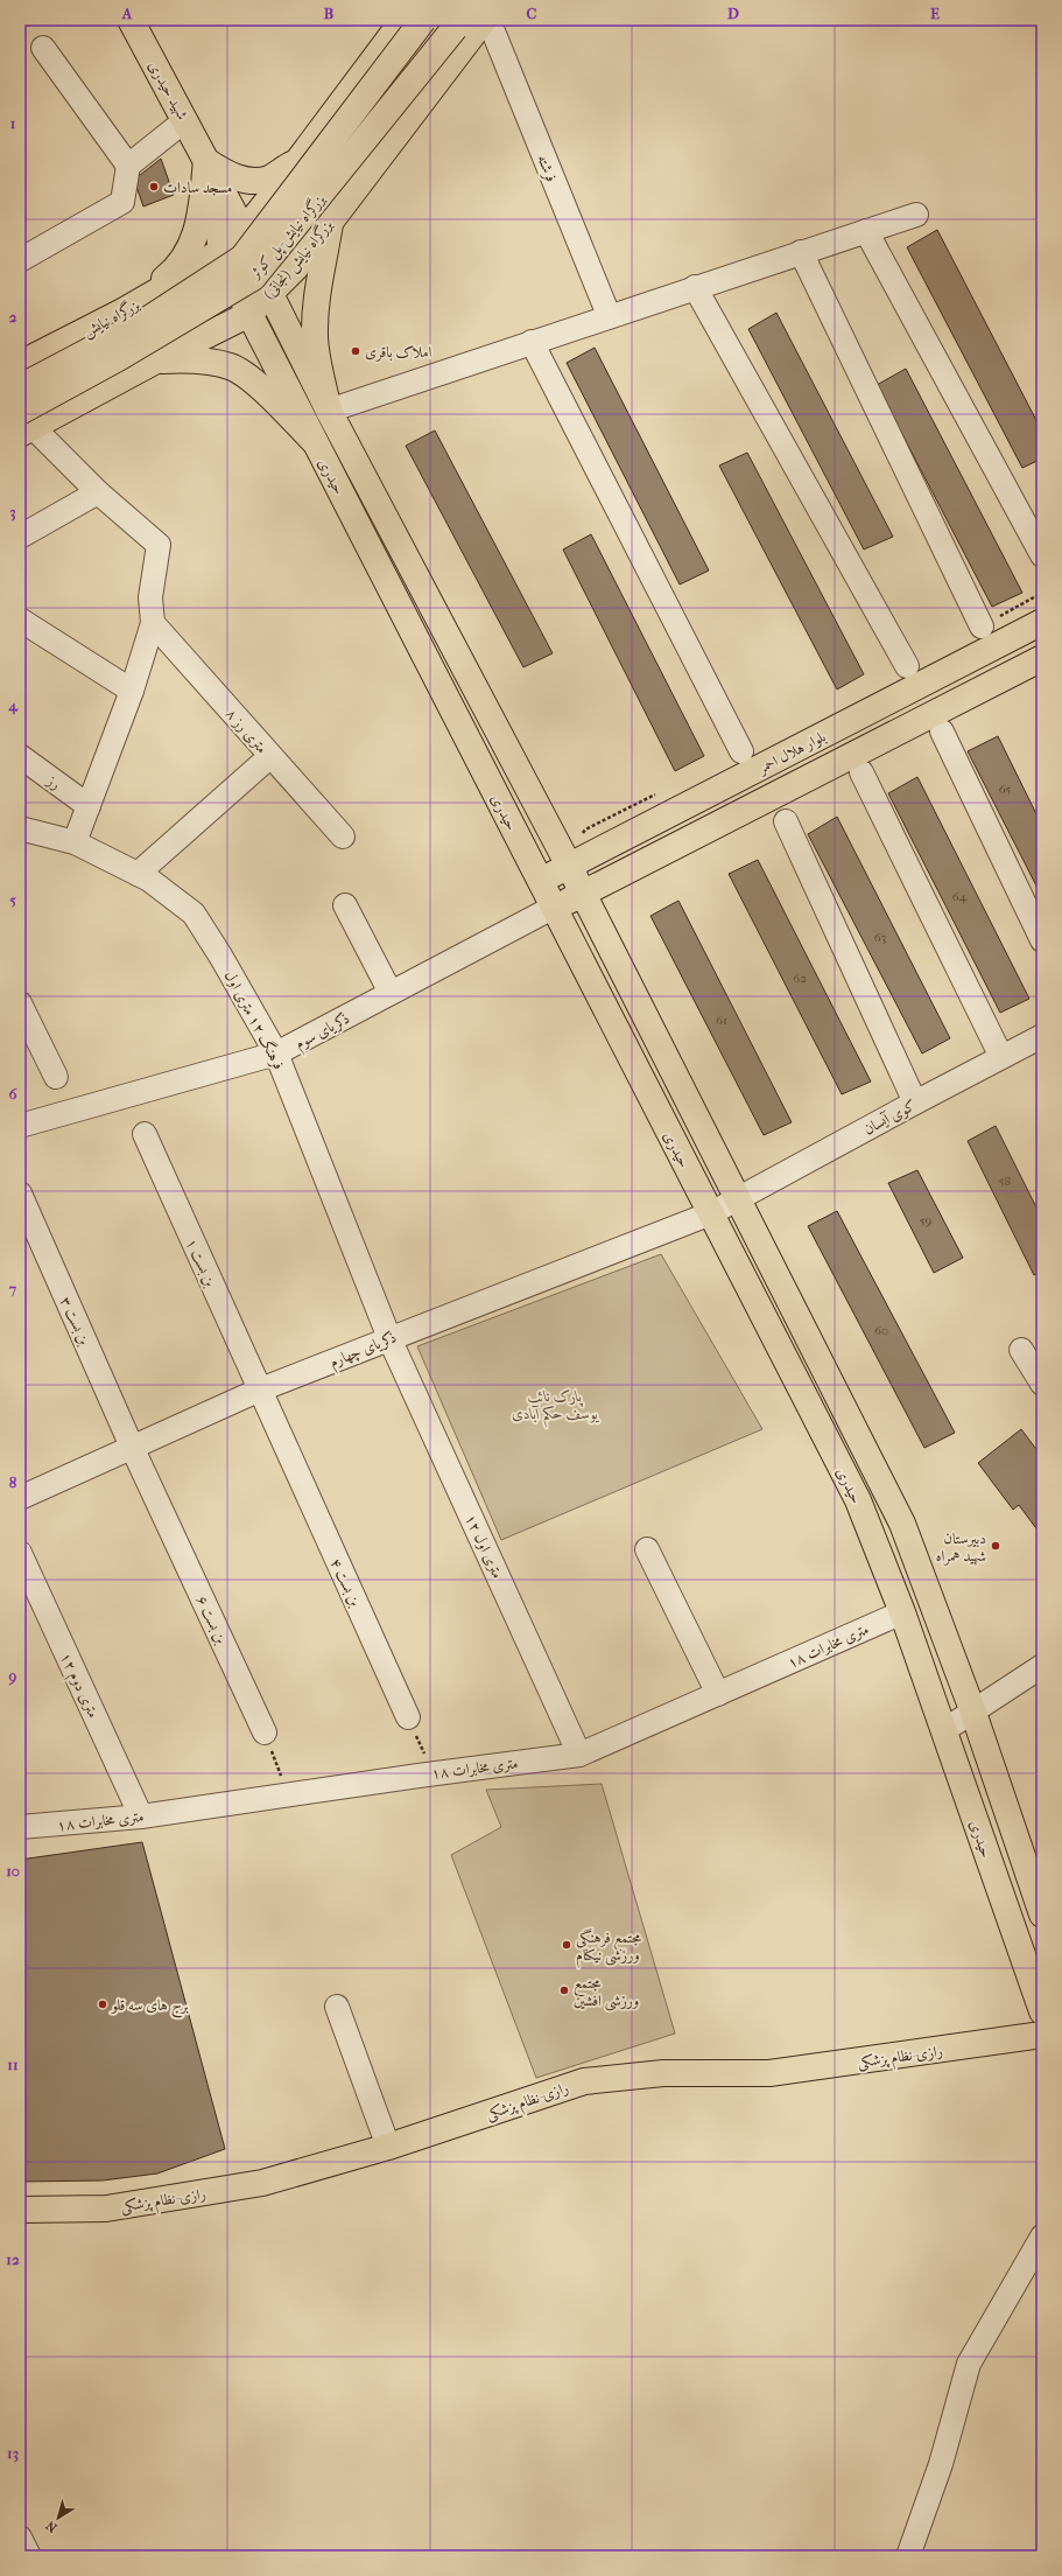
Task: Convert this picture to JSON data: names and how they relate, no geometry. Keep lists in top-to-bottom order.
{
  "streets": {
    "main road": [
      "شهید حیدری",
      "بزرگراه نیایش-پل کوثر",
      "بزرگراه نیایش (نجاتی)",
      "بزرگراه نیایش",
      "حیدری",
      "بلوار هلال احمر",
      "رازی-نظام پزشکی"
    ],
    "street": [
      "فرشته",
      "۸ متری رز",
      "رز",
      "فرهنگ ۱۲ متری اول",
      "ذکریای سوم",
      "کوی آیسان",
      "بن بست ۱",
      "بن بست ۳",
      "ذکریای چهارم",
      "۱۲ متری اول",
      "بن بست ۴",
      "بن بست ۶",
      "۱۸ متری مخابرات",
      "۱۲ متری دوم"
    ]
  },
  "crossings": [
    ["شهید حیدری", "حیدری"],
    ["بزرگراه نیایش-پل کوثر", "بزرگراه نیایش (نجاتی)"],
    ["بزرگراه نیایش (نجاتی)", "حیدری"],
    ["بزرگراه نیایش", "حیدری"],
    ["حیدری", "بلوار هلال احمر"],
    ["حیدری", "ذکریای سوم"],
    ["حیدری", "کوی آیسان"],
    ["حیدری", "ذکریای چهارم"],
    ["حیدری", "۱۸ متری مخابرات"],
    ["بلوار هلال احمر", "ذکریای سوم"],
    ["فرهنگ ۱۲ متری اول", "ذکریای سوم"],
    ["فرهنگ ۱۲ متری اول", "ذکریای چهارم"],
    ["فرهنگ ۱۲ متری اول", "۱۲ متری اول"],
    ["کوی آیسان", "ذکریای چهارم"],
    ["بن بست ۱", "ذکریای چهارم"],
    ["بن بست ۱", "بن بست ۴"],
    ["بن بست ۳", "ذکریای چهارم"],
    ["بن بست ۳", "بن بست ۶"],
    ["ذکریای چهارم", "۱۲ متری اول"],
    ["ذکریای چهارم", "بن بست ۴"],
    ["ذکریای چهارم", "بن بست ۶"],
    ["۱۲ متری اول", "۱۸ متری مخابرات"],
    ["۱۸ متری مخابرات", "۱۲ متری دوم"]
  ],
  "parks": ["پارک نائب یوسف حکم آبادی"],
  "places": [
    "مسجد سادات",
    "املاک باقری",
    "دبیرستان شهید همراه",
    "مجتمع فرهنگی ورزشی نیکنام",
    "مجتمع ورزشی افشین",
    "برج های سه قلو"
  ],
  "house_numbers": [
    "65",
    "64",
    "63",
    "62",
    "61",
    "58",
    "59",
    "60"
  ],
  "north": "bottom left",
  "grid": {
    "columns": [
      "A",
      "B",
      "C",
      "D",
      "E"
    ],
    "rows": [
      "1",
      "2",
      "3",
      "4",
      "5",
      "6",
      "7",
      "8",
      "9",
      "10",
      "11",
      "12",
      "13"
    ]
  }
}
